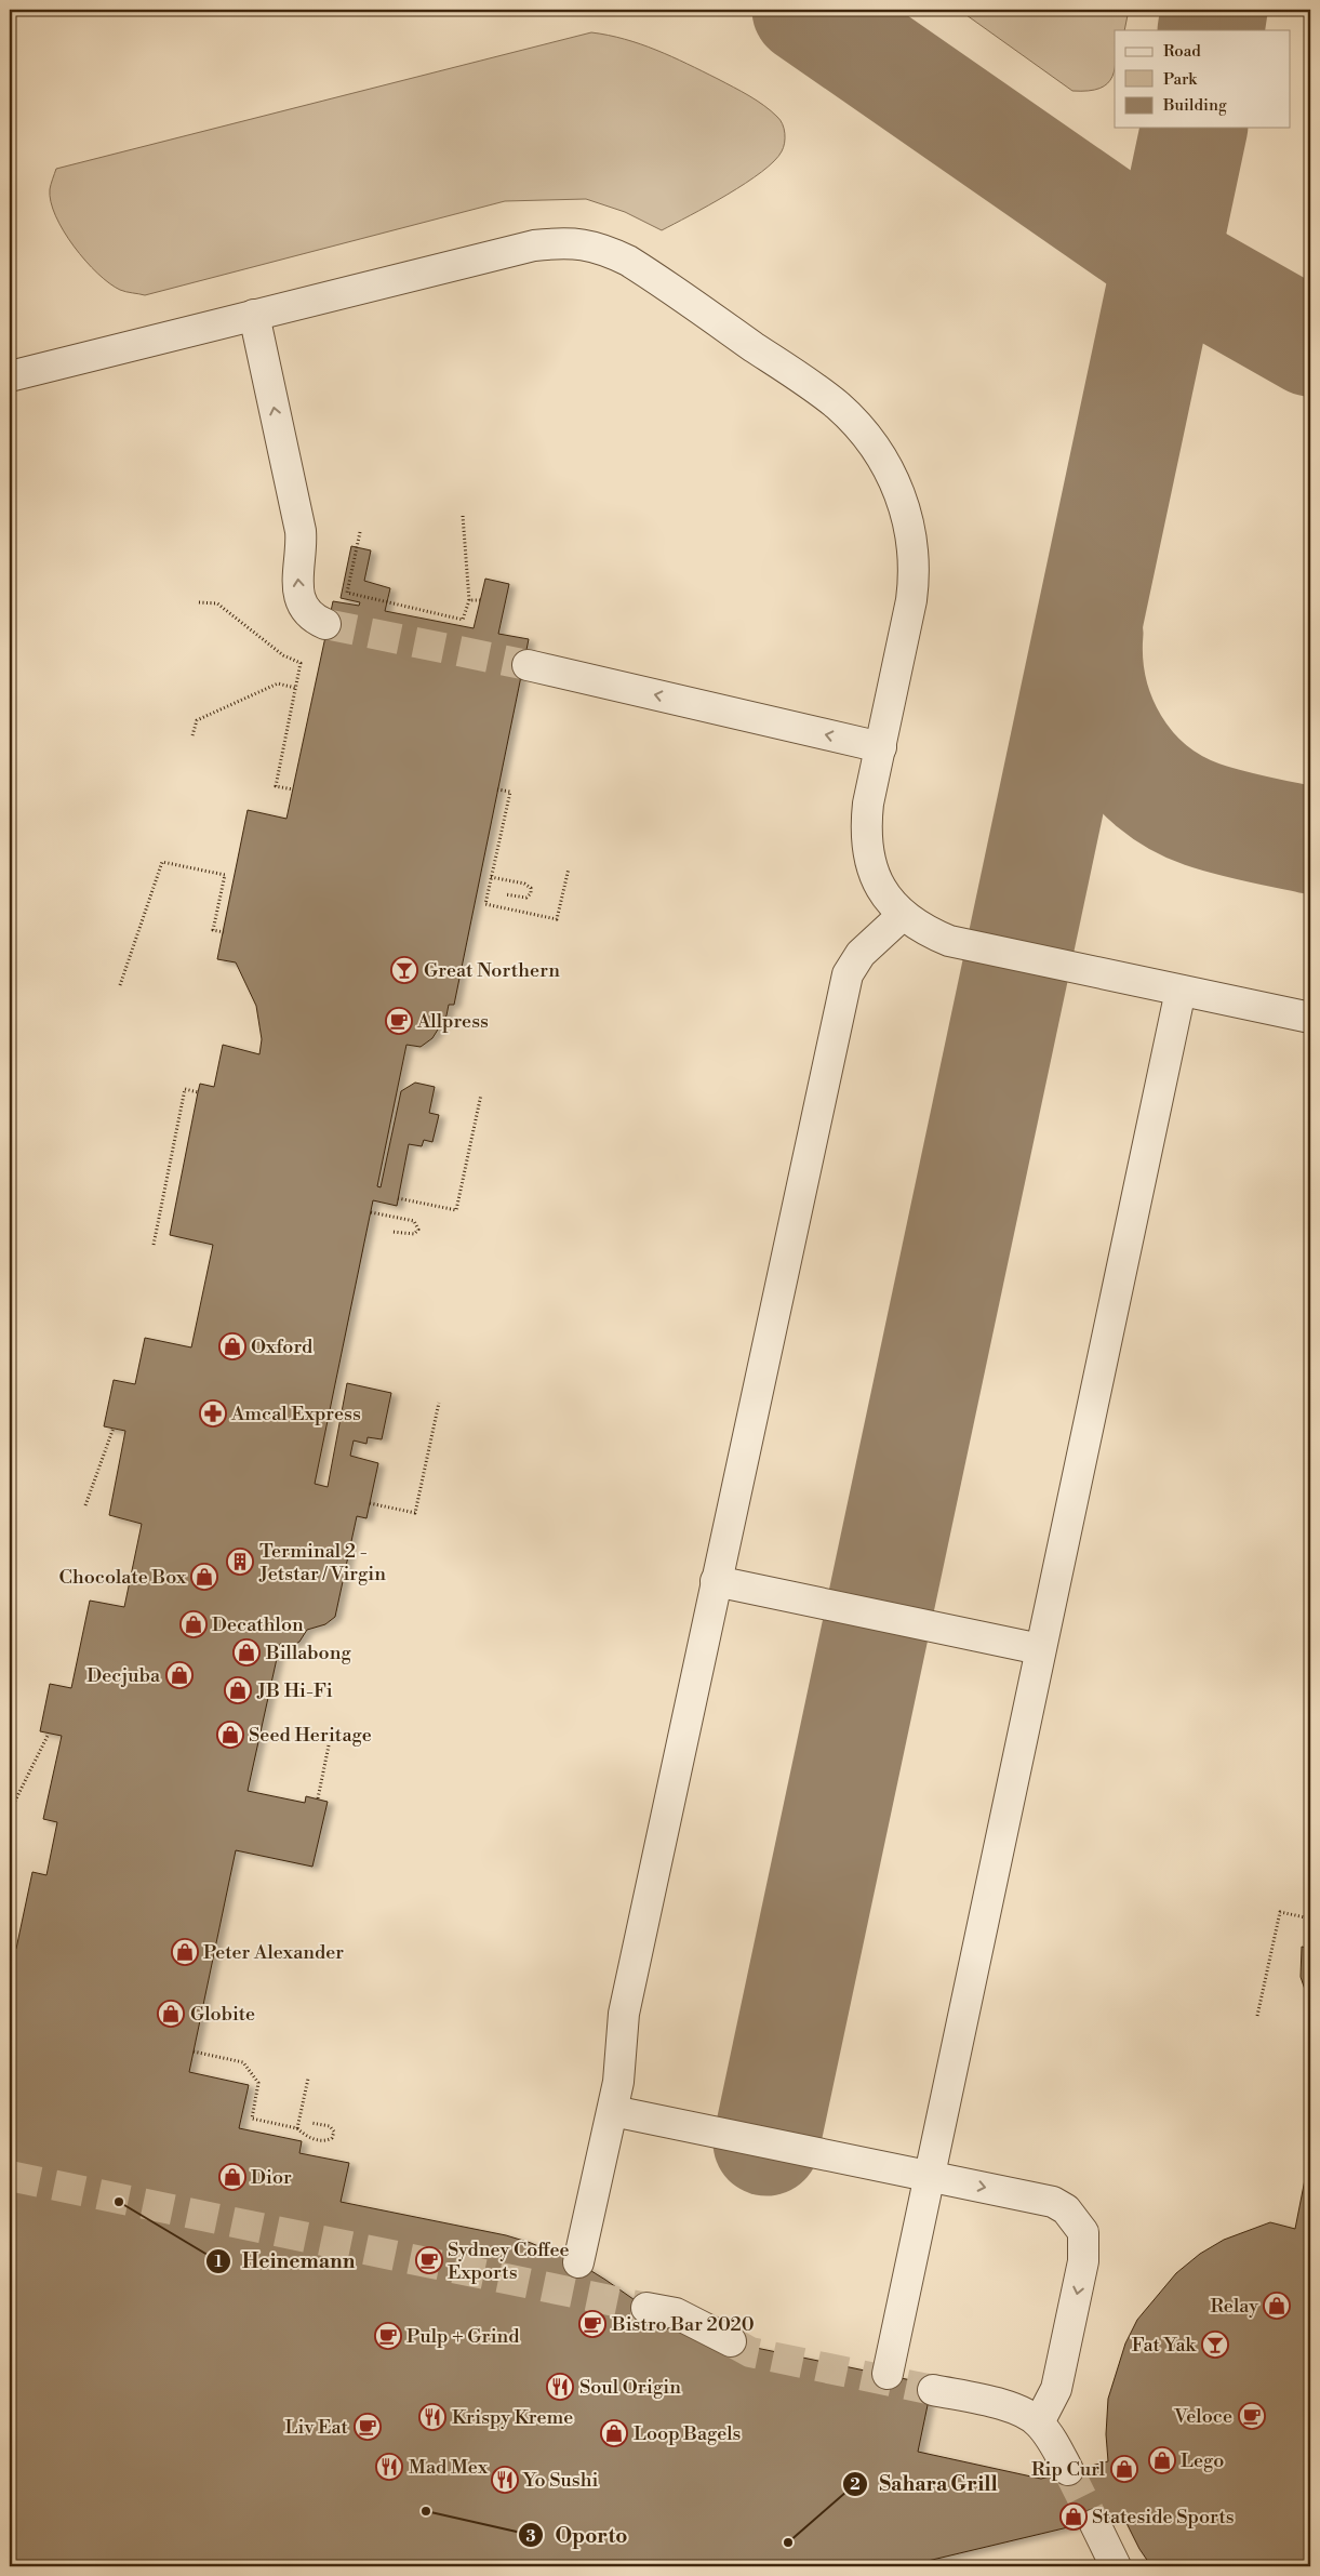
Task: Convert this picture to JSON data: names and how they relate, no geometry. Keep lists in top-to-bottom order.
{
  "places": {
    "bar": ["Great Northern", "Fat Yak"],
    "cafe": [
      "Allpress",
      "Sydney Coffee Exports",
      "Bistro Bar 2020",
      "Pulp + Grind",
      "Veloce",
      "Liv Eat"
    ],
    "shop": [
      "Oxford",
      "Chocolate Box",
      "Decathlon",
      "Billabong",
      "Decjuba",
      "JB Hi-Fi",
      "Seed Heritage",
      "Peter Alexander",
      "Globite",
      "Dior",
      "Relay",
      "Loop Bagels",
      "Lego",
      "Rip Curl",
      "Stateside Sports"
    ],
    "pharmacy": ["Amcal Express"],
    "building": ["Terminal 2 - Jetstar / Virgin"],
    "other": ["Heinemann", "Oporto", "Sahara Grill"],
    "restaurant": [
      "Soul Origin",
      "Krispy Kreme",
      "Mad Mex",
      "Yo Sushi"
    ]
  },
  "legend": ["Road", "Park", "Building"]
}
